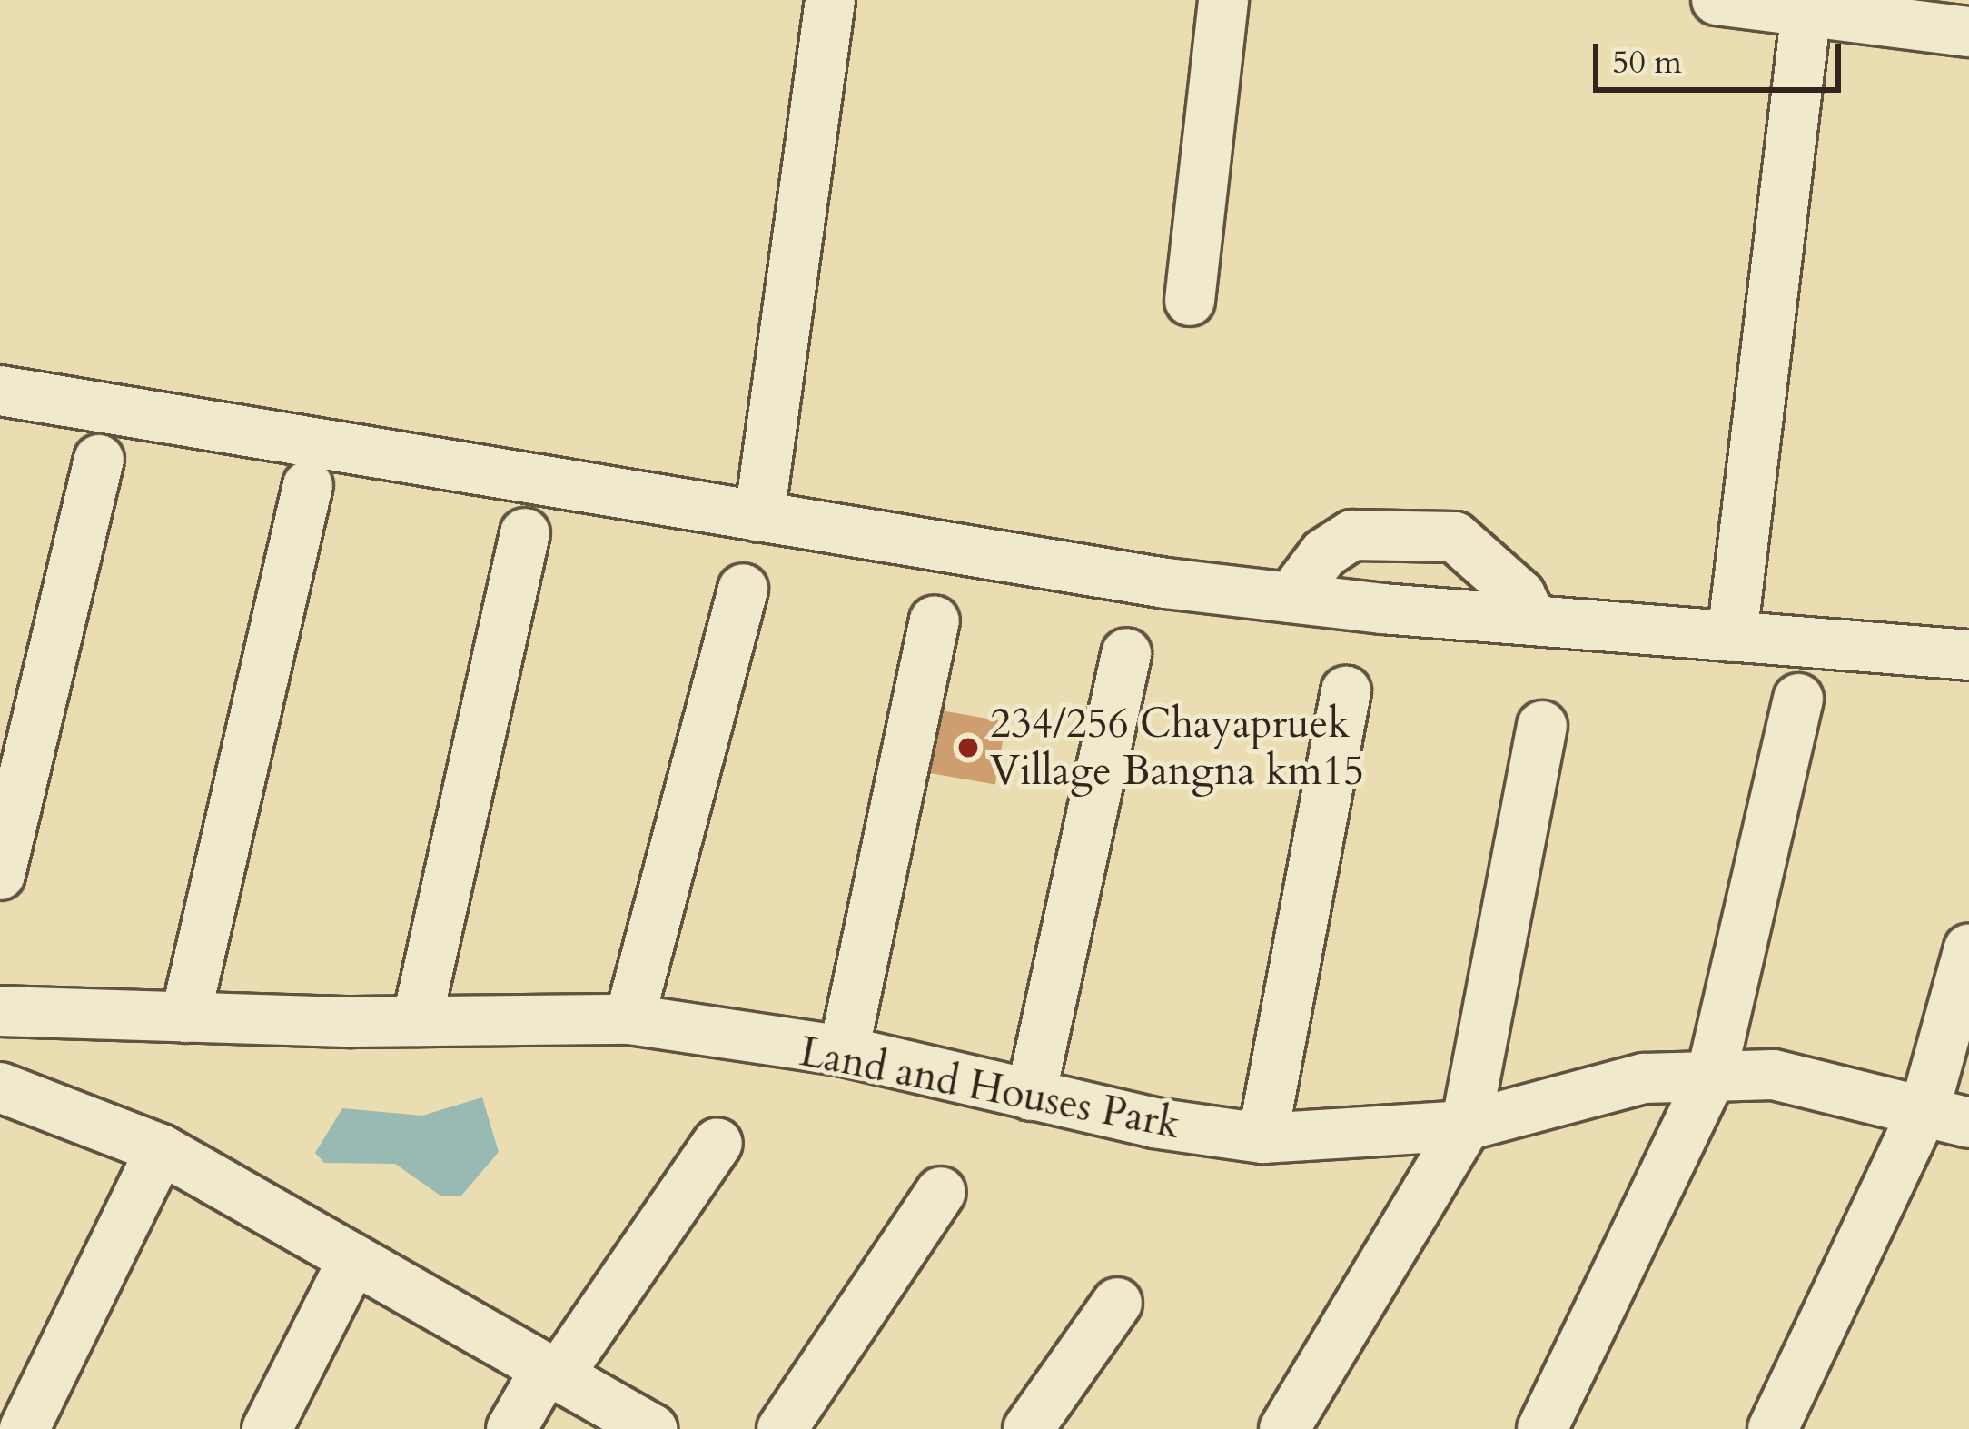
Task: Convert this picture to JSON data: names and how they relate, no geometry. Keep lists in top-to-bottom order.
{
  "streets": {
    "street": ["Land and Houses Park"]
  },
  "places": ["234/256 Chayapruek Village Bangna km15"],
  "scale_bar": "50 m"
}
